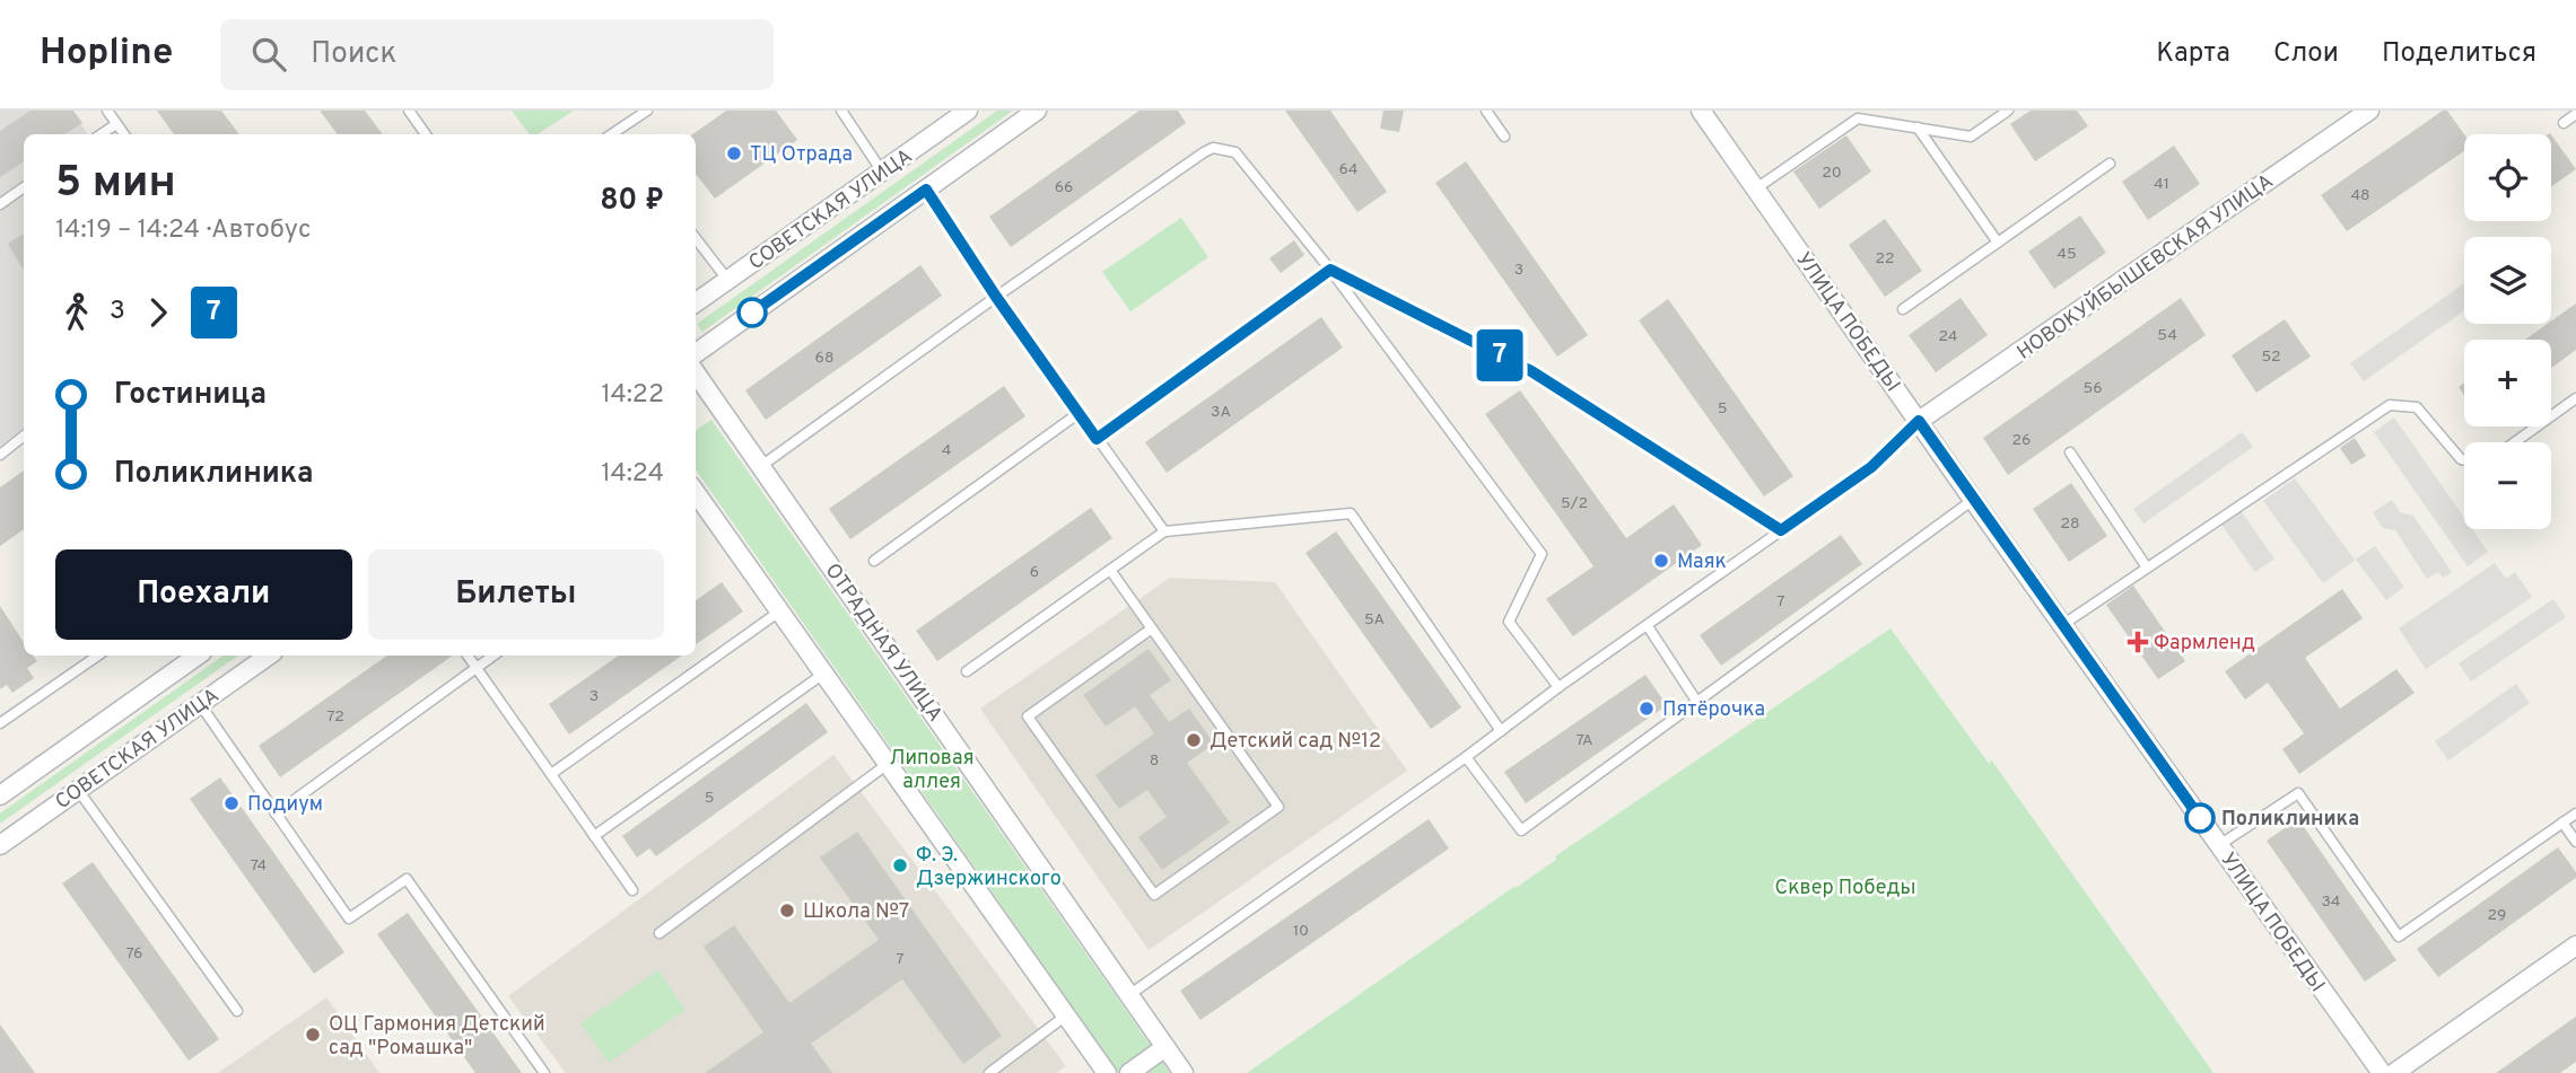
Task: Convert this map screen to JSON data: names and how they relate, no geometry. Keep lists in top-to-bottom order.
{
  "streets": {
    "street": [
      "СОВЕТСКАЯ УЛИЦА",
      "НОВОКУЙБЫШЕВСКАЯ УЛИЦА",
      "УЛИЦА ПОБЕДЫ",
      "ОТРАДНАЯ УЛИЦА"
    ]
  },
  "crossings": [
    ["НОВОКУЙБЫШЕВСКАЯ УЛИЦА", "УЛИЦА ПОБЕДЫ"]
  ],
  "parks": ["Липовая аллея", "Сквер Победы"],
  "places": {
    "other": [
      "ТЦ Отрада",
      "Маяк",
      "Пятёрочка",
      "Детский сад №12",
      "Подиум",
      "Поликлиника",
      "Ф. Э. Дзержинского",
      "Школа №7",
      "ОЦ Гармония Детский сад \"Ромашка\""
    ],
    "health": ["Фармленд"]
  },
  "lines": ["bus line 7"],
  "house_numbers": [
    "64",
    "20",
    "41",
    "66",
    "48",
    "45",
    "22",
    "3",
    "54",
    "24",
    "52",
    "68",
    "56",
    "5",
    "3А",
    "26",
    "4",
    "5/2",
    "28",
    "6",
    "7",
    "5А",
    "3",
    "72",
    "7А",
    "8",
    "5",
    "74",
    "34",
    "29",
    "10",
    "76",
    "7"
  ],
  "page": {
    "header": "Hopline",
    "search": "Поиск",
    "nav": ["Карта", "Слои", "Поделиться"],
    "on_map": "7",
    "map_buttons": ["+", "−"],
    "heading": ["5 мин", "14:19 – 14:24 · Автобус", "80 ₽"],
    "legs": ["3", "7"],
    "list": [
      {
        "name": "Гостиница",
        "value": "14:22"
      },
      {
        "name": "Поликлиника",
        "value": "14:24"
      }
    ],
    "buttons": ["Поехали", "Билеты"]
  }
}
